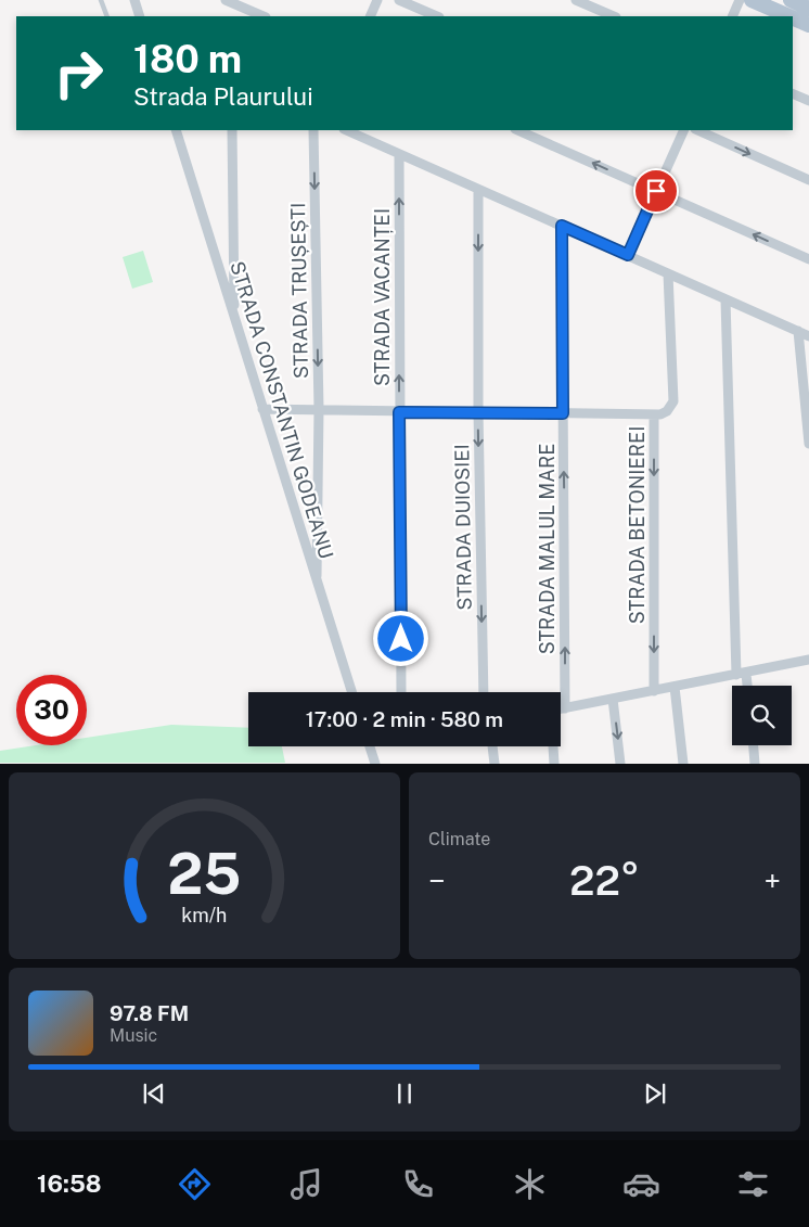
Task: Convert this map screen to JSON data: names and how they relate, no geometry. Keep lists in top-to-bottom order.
{
  "streets": {
    "street": [
      "STRADA TRUȘEȘTI",
      "STRADA VACANȚEI",
      "STRADA CONSTANTIN GODEANU",
      "STRADA BETONIEREI",
      "STRADA DUIOSIEI",
      "STRADA MALUL MARE"
    ]
  },
  "crossings": [
    ["STRADA TRUȘEȘTI", "STRADA CONSTANTIN GODEANU"]
  ],
  "one_way": ["STRADA VACANȚEI", "STRADA DUIOSIEI", "STRADA MALUL MARE"],
  "page": {
    "turn": ["180 m", "Strada Plaurului"],
    "limit": "30",
    "trip": "17:00 · 2 min · 580 m",
    "tile": "Climate",
    "heat": ["−", "22°", "+"],
    "song": ["97.8 FM", "Music"],
    "tabs": "16:58",
    "gauge": ["25", "km/h"]
  }
}
